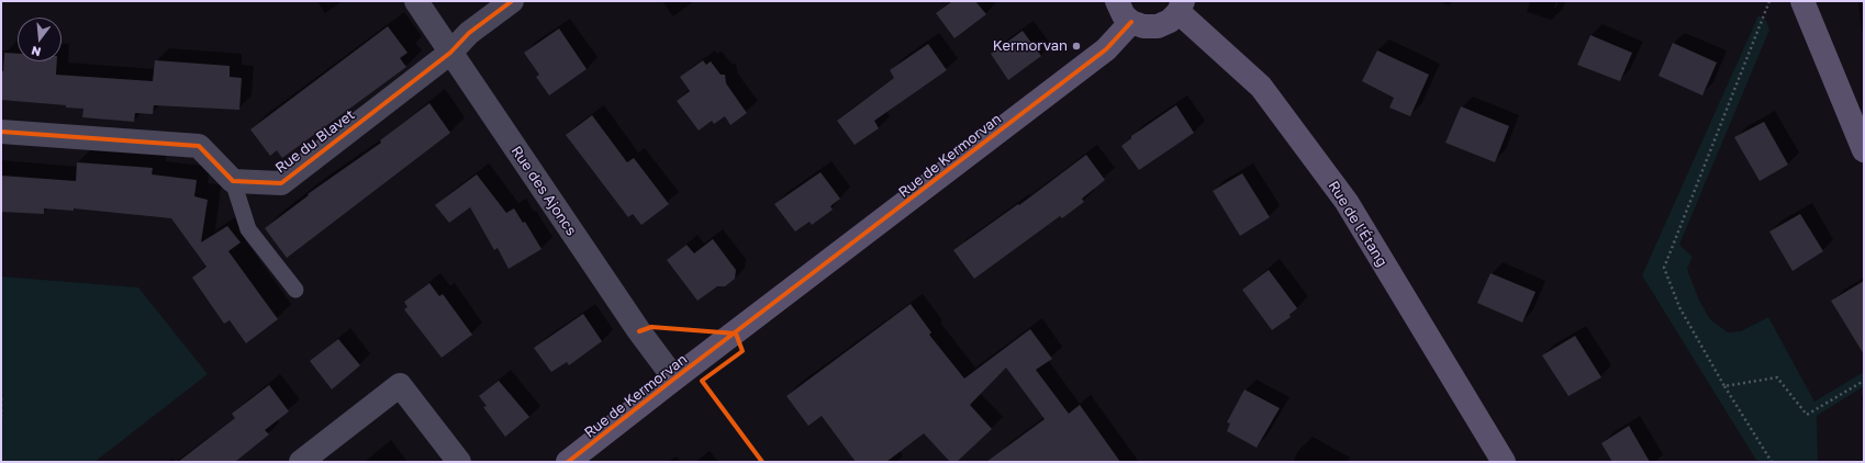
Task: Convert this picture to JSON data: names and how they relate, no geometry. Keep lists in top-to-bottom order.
{
  "streets": {
    "street": [
      "Rue du Blavet",
      "Rue de Kermorvan",
      "Rue des Ajoncs",
      "Rue de l'Étang"
    ]
  },
  "crossings": [
    ["Rue du Blavet", "Rue des Ajoncs"],
    ["Rue de Kermorvan", "Rue des Ajoncs"]
  ],
  "places": ["Kermorvan"],
  "north": "bottom"
}
